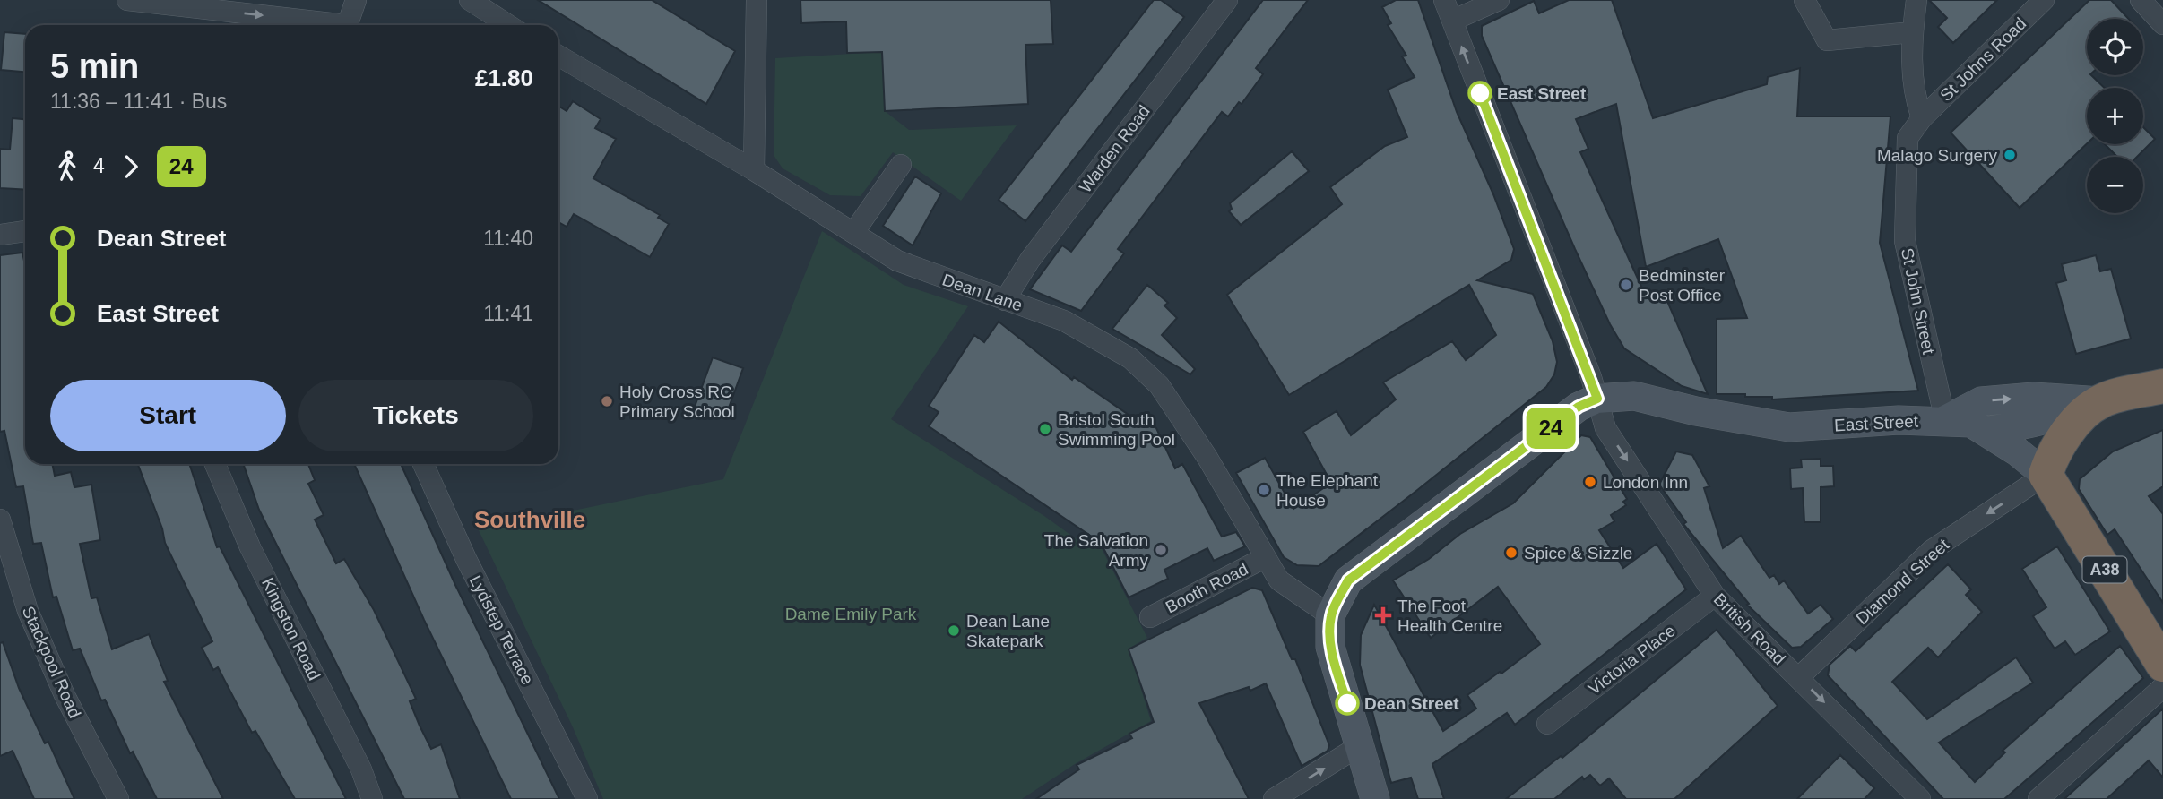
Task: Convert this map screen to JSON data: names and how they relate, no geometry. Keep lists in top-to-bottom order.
{
  "streets": {
    "highway": ["A38"],
    "main road": ["East Street"],
    "street": [
      "St Johns Road",
      "Warden Road",
      "Dean Lane",
      "St John Street",
      "Diamond Street",
      "Booth Road",
      "Kingston Road",
      "British Road",
      "Lydstep Terrace",
      "Victoria Place",
      "Stackpool Road"
    ]
  },
  "crossings": [
    ["St Johns Road", "St John Street"],
    ["Warden Road", "Dean Lane"],
    ["Dean Lane", "Booth Road"],
    ["St John Street", "East Street"],
    ["East Street", "A38"],
    ["East Street", "Diamond Street"],
    ["East Street", "British Road"],
    ["A38", "Diamond Street"],
    ["Diamond Street", "British Road"],
    ["British Road", "Victoria Place"]
  ],
  "one_way": ["Diamond Street", "British Road"],
  "districts": ["Southville"],
  "parks": ["Dame Emily Park"],
  "places": {
    "other": [
      "East Street",
      "Malago Surgery",
      "Bedminster Post Office",
      "Holy Cross RC Primary School",
      "Bristol South Swimming Pool",
      "London Inn",
      "The Elephant House",
      "The Salvation Army",
      "Spice & Sizzle",
      "Dean Lane Skatepark",
      "Dean Street"
    ],
    "health": ["The Foot Health Centre"]
  },
  "lines": ["bus line 24"],
  "page": {
    "on_map": "24",
    "map_buttons": ["+", "−"],
    "heading": ["5 min", "11:36 – 11:41 · Bus", "£1.80"],
    "legs": ["4", "24"],
    "list": [
      {
        "name": "Dean Street",
        "value": "11:40"
      },
      {
        "name": "East Street",
        "value": "11:41"
      }
    ],
    "buttons": ["Start", "Tickets"]
  }
}
